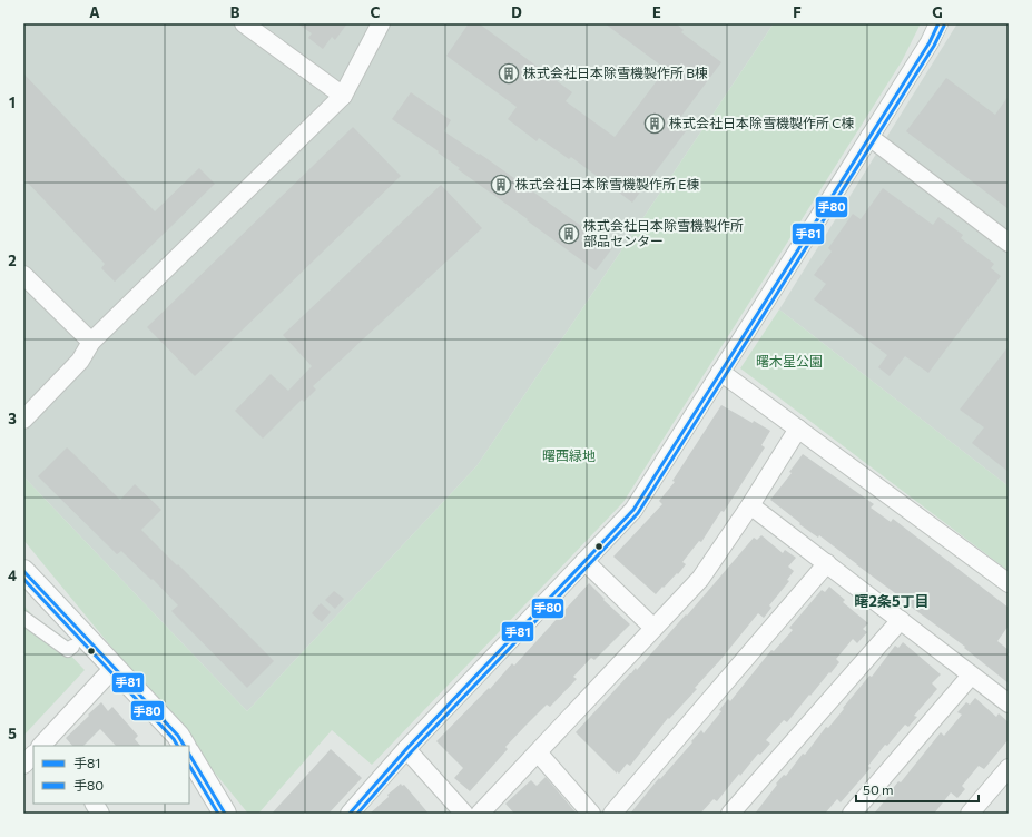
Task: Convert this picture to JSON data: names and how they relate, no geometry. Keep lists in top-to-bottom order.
{
  "districts": ["曙2条5丁目"],
  "parks": ["曙木星公園", "曙西緑地"],
  "places": {
    "building": [
      "株式会社日本除雪機製作所 B棟",
      "株式会社日本除雪機製作所 C棟",
      "株式会社日本除雪機製作所 E棟",
      "株式会社日本除雪機製作所 部品センター"
    ]
  },
  "lines": ["transit line 手81", "transit line 手80"],
  "legend": ["手81", "手80"],
  "scale_bar": "50 m",
  "grid": {
    "columns": [
      "A",
      "B",
      "C",
      "D",
      "E",
      "F",
      "G"
    ],
    "rows": [
      "1",
      "2",
      "3",
      "4",
      "5"
    ]
  }
}
